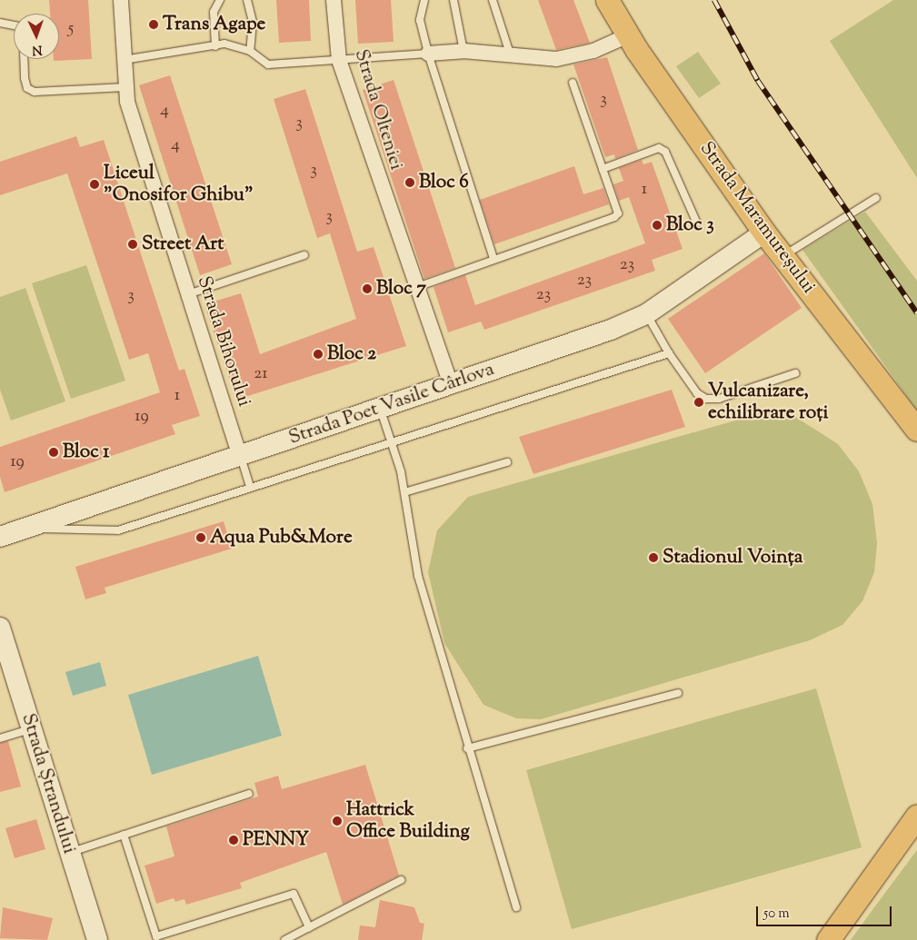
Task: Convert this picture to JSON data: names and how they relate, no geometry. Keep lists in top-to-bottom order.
{
  "streets": {
    "main road": ["Strada Maramureșului"],
    "street": [
      "Strada Olteniei",
      "Strada Bihorului",
      "Strada Poet Vasile Cârlova",
      "Strada Ștrandului"
    ]
  },
  "crossings": [
    ["Strada Olteniei", "Strada Poet Vasile Cârlova"],
    ["Strada Maramureșului", "Strada Poet Vasile Cârlova"],
    ["Strada Bihorului", "Strada Poet Vasile Cârlova"]
  ],
  "places": [
    "Trans Agape",
    "Bloc 6",
    "Liceul \"Onosifor Ghibu\"",
    "Bloc 3",
    "Street Art",
    "Bloc 7",
    "Bloc 2",
    "Vulcanizare, echilibrare roți",
    "Bloc 1",
    "Aqua Pub&More",
    "Stadionul Voința",
    "Hattrick Office Building",
    "PENNY"
  ],
  "house_numbers": [
    "5",
    "3",
    "4",
    "3",
    "4",
    "3",
    "1",
    "3",
    "23",
    "23",
    "23",
    "3",
    "21",
    "1",
    "19",
    "19"
  ],
  "scale_bar": "50 m",
  "north": "bottom"
}
